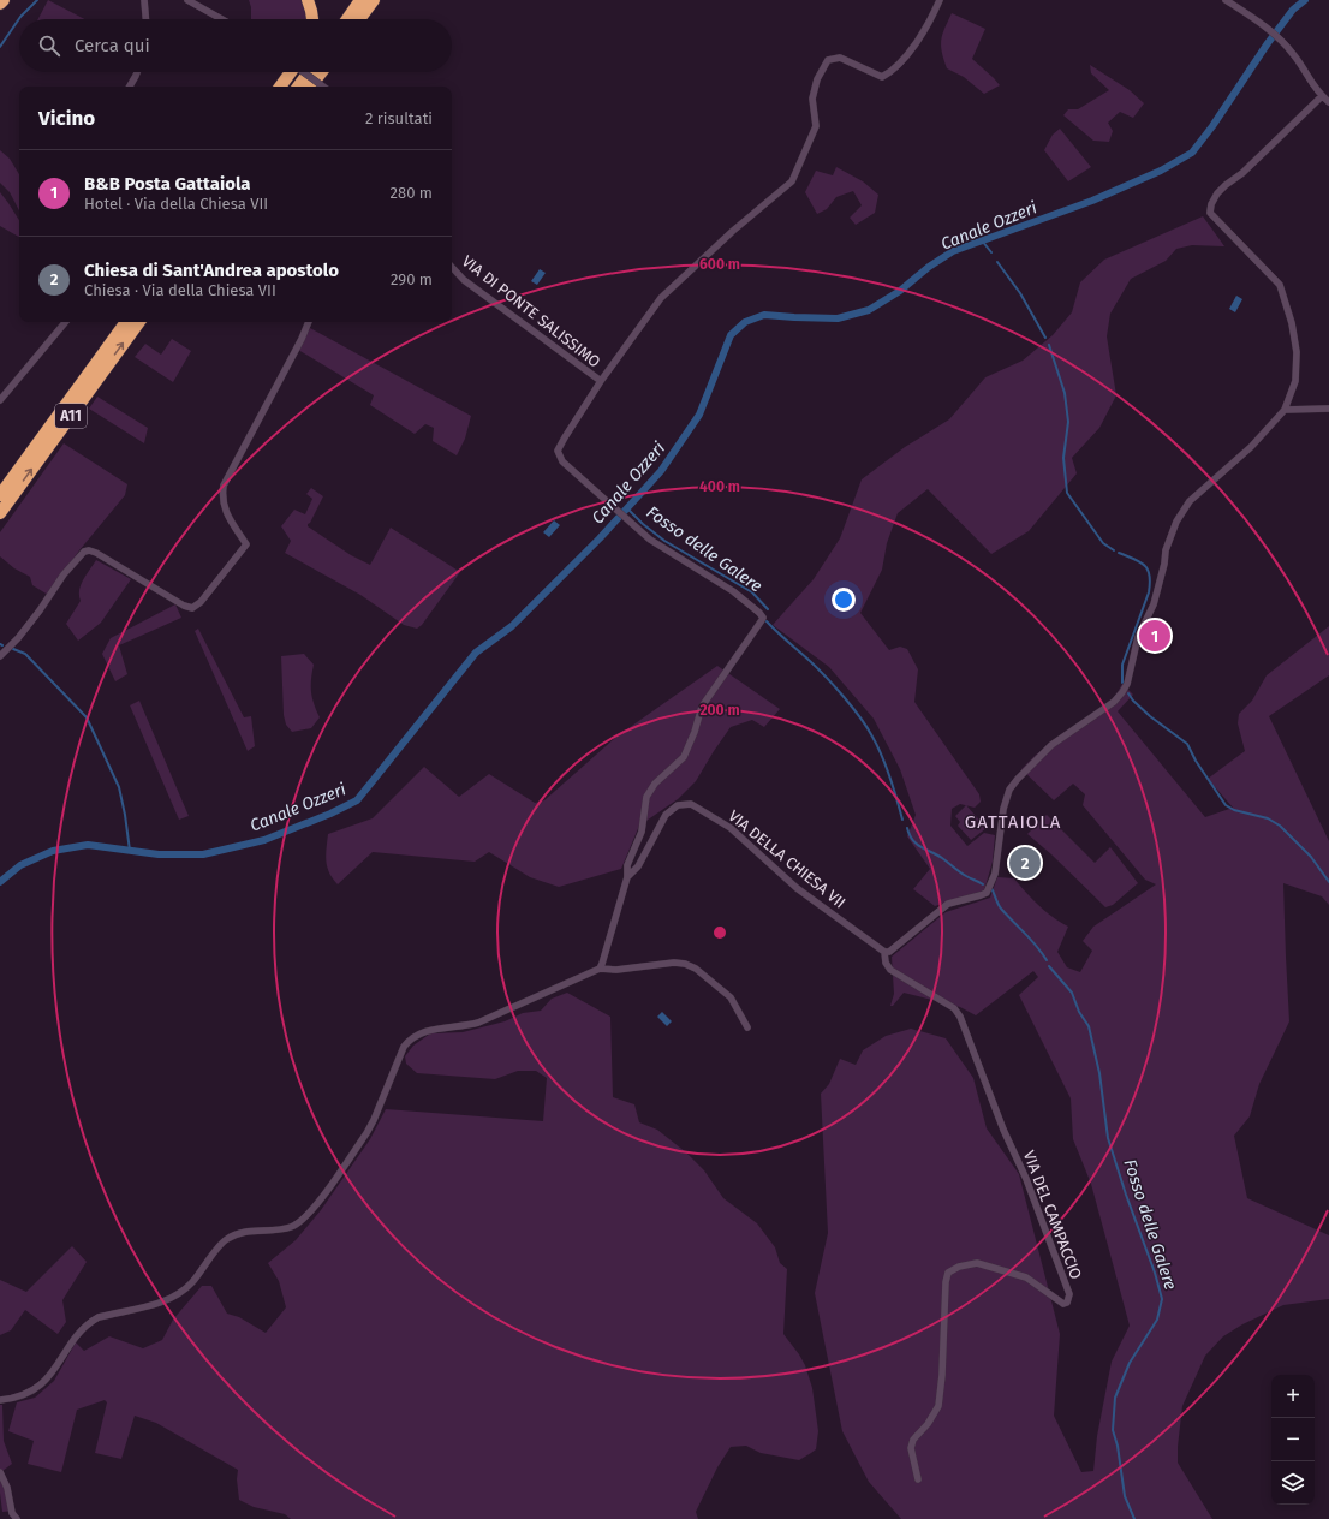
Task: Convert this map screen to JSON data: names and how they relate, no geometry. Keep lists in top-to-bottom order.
{
  "streets": {
    "highway": ["A11"],
    "street": ["VIA DI PONTE SALISSIMO", "VIA DELLA CHIESA VII", "VIA DEL CAMPACCIO"]
  },
  "crossings": [
    ["VIA DI PONTE SALISSIMO", "VIA DELLA CHIESA VII"],
    ["VIA DELLA CHIESA VII", "VIA DEL CAMPACCIO"]
  ],
  "districts": ["GATTAIOLA"],
  "water": ["Canale Ozzeri", "Fosso delle Galere"],
  "page": {
    "search": "Cerca qui",
    "heading": ["Vicino", "2 risultati"],
    "list": [
      {
        "mark": "1",
        "name": "B&B Posta Gattaiola",
        "note": "Hotel · Via della Chiesa VII",
        "value": "280 m"
      },
      {
        "mark": "2",
        "name": "Chiesa di Sant'Andrea apostolo",
        "note": "Chiesa · Via della Chiesa VII",
        "value": "290 m"
      }
    ],
    "pins": ["1", "2"],
    "map_buttons": ["+", "−"]
  },
  "rings": ["600 m", "400 m", "200 m"]
}
